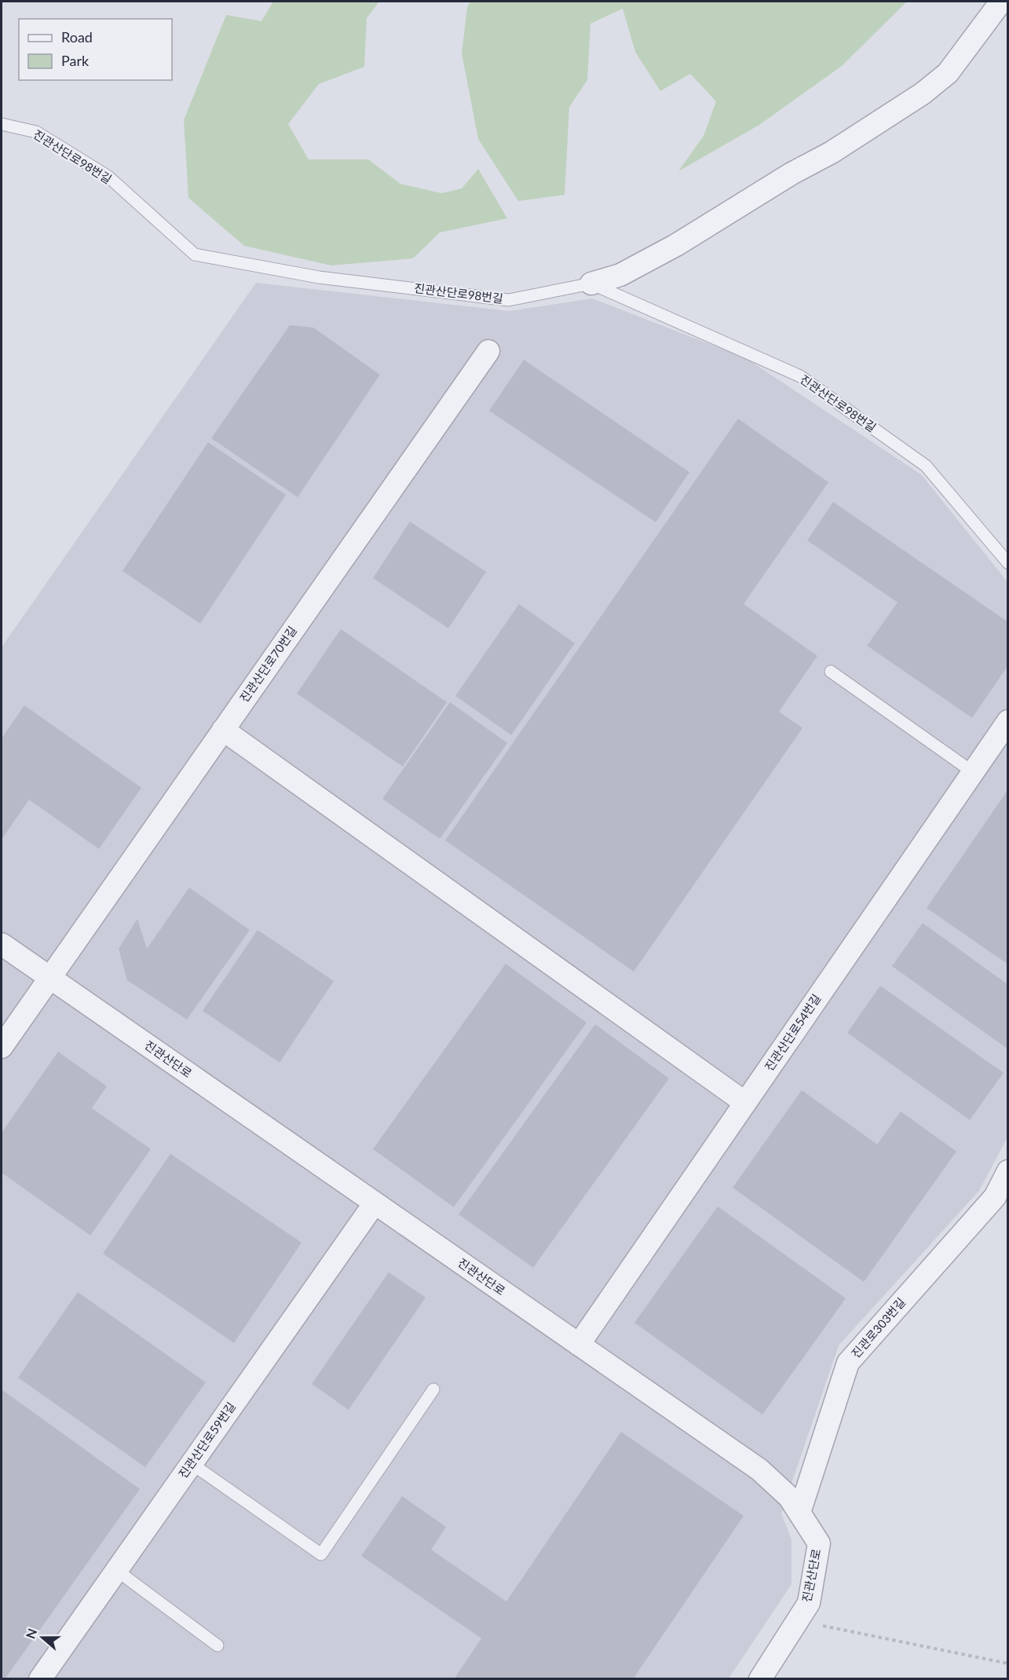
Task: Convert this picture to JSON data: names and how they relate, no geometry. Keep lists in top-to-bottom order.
{
  "streets": {
    "street": [
      "진관산단로70번길",
      "진관산단로54번길",
      "진관산단로",
      "진관로303번길",
      "진관산단로59번길"
    ],
    "lane": ["진관산단로98번길"]
  },
  "crossings": [
    ["진관산단로70번길", "진관산단로"],
    ["진관산단로54번길", "진관산단로"],
    ["진관산단로", "진관로303번길"],
    ["진관산단로", "진관산단로59번길"]
  ],
  "legend": ["Road", "Park"],
  "north": "left"
}
